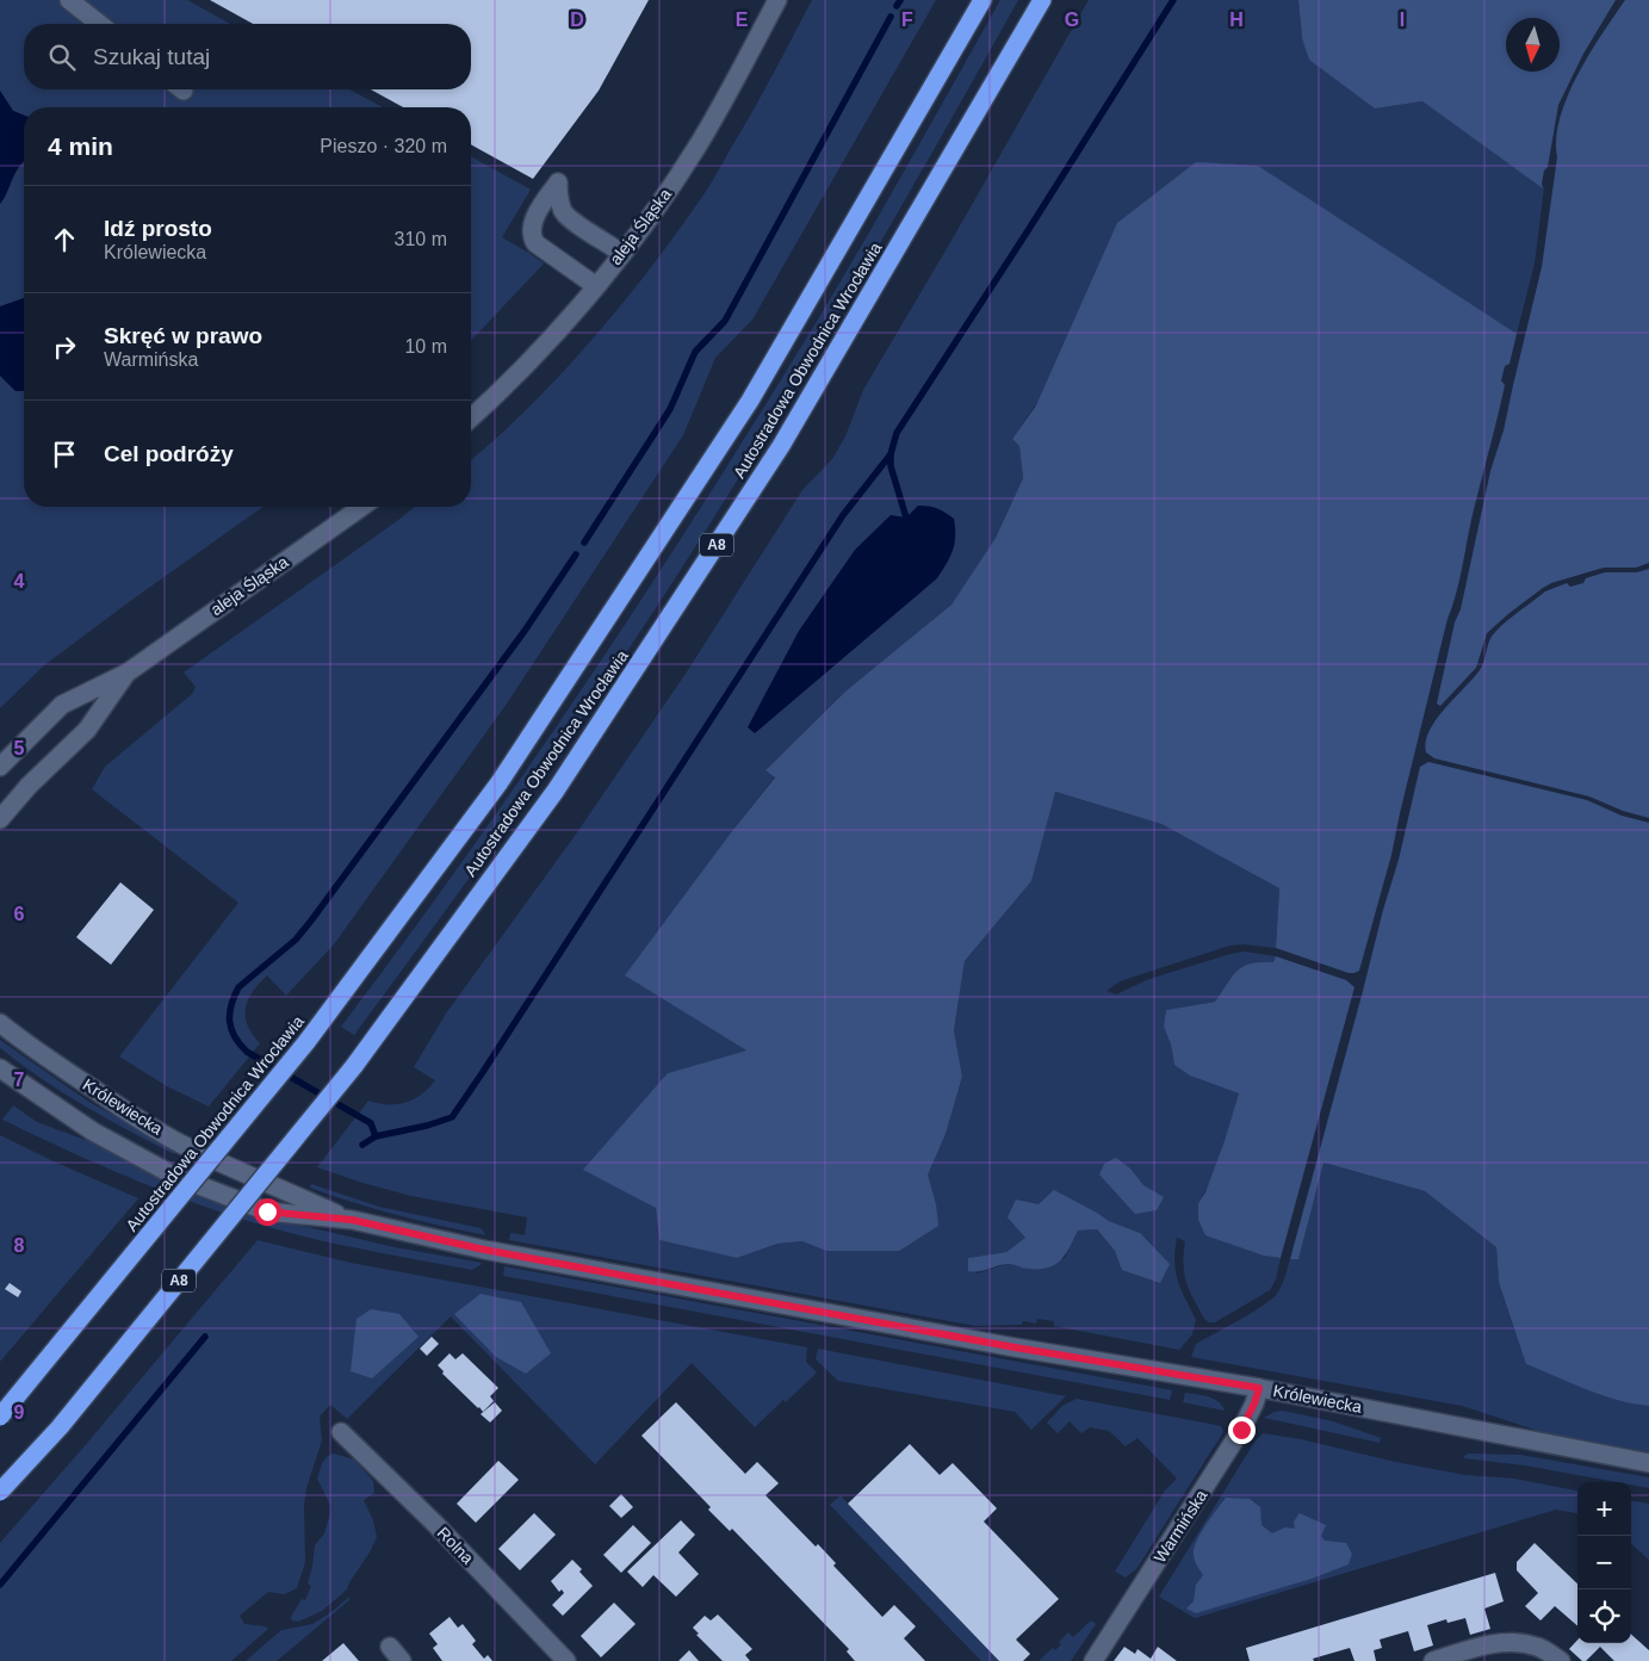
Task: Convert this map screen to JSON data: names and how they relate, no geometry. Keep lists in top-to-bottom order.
{
  "streets": {
    "highway": ["Autostradowa Obwodnica Wrocławia", "A8"],
    "street": [
      "aleja Śląska",
      "Królewiecka",
      "Warmińska",
      "Rolna"
    ]
  },
  "crossings": [
    ["Królewiecka", "Warmińska"]
  ],
  "north": "bottom",
  "page": {
    "search": "Szukaj tutaj",
    "heading": ["4 min", "Pieszo · 320 m"],
    "list": [
      ["Idź prosto", "Królewiecka", "310 m"],
      ["Skręć w prawo", "Warmińska", "10 m"],
      "Cel podróży"
    ],
    "map_buttons": ["+", "−"]
  },
  "grid": {
    "columns": [
      "D",
      "E",
      "F",
      "G",
      "H",
      "I"
    ],
    "rows": [
      "4",
      "5",
      "6",
      "7",
      "8",
      "9"
    ]
  }
}
